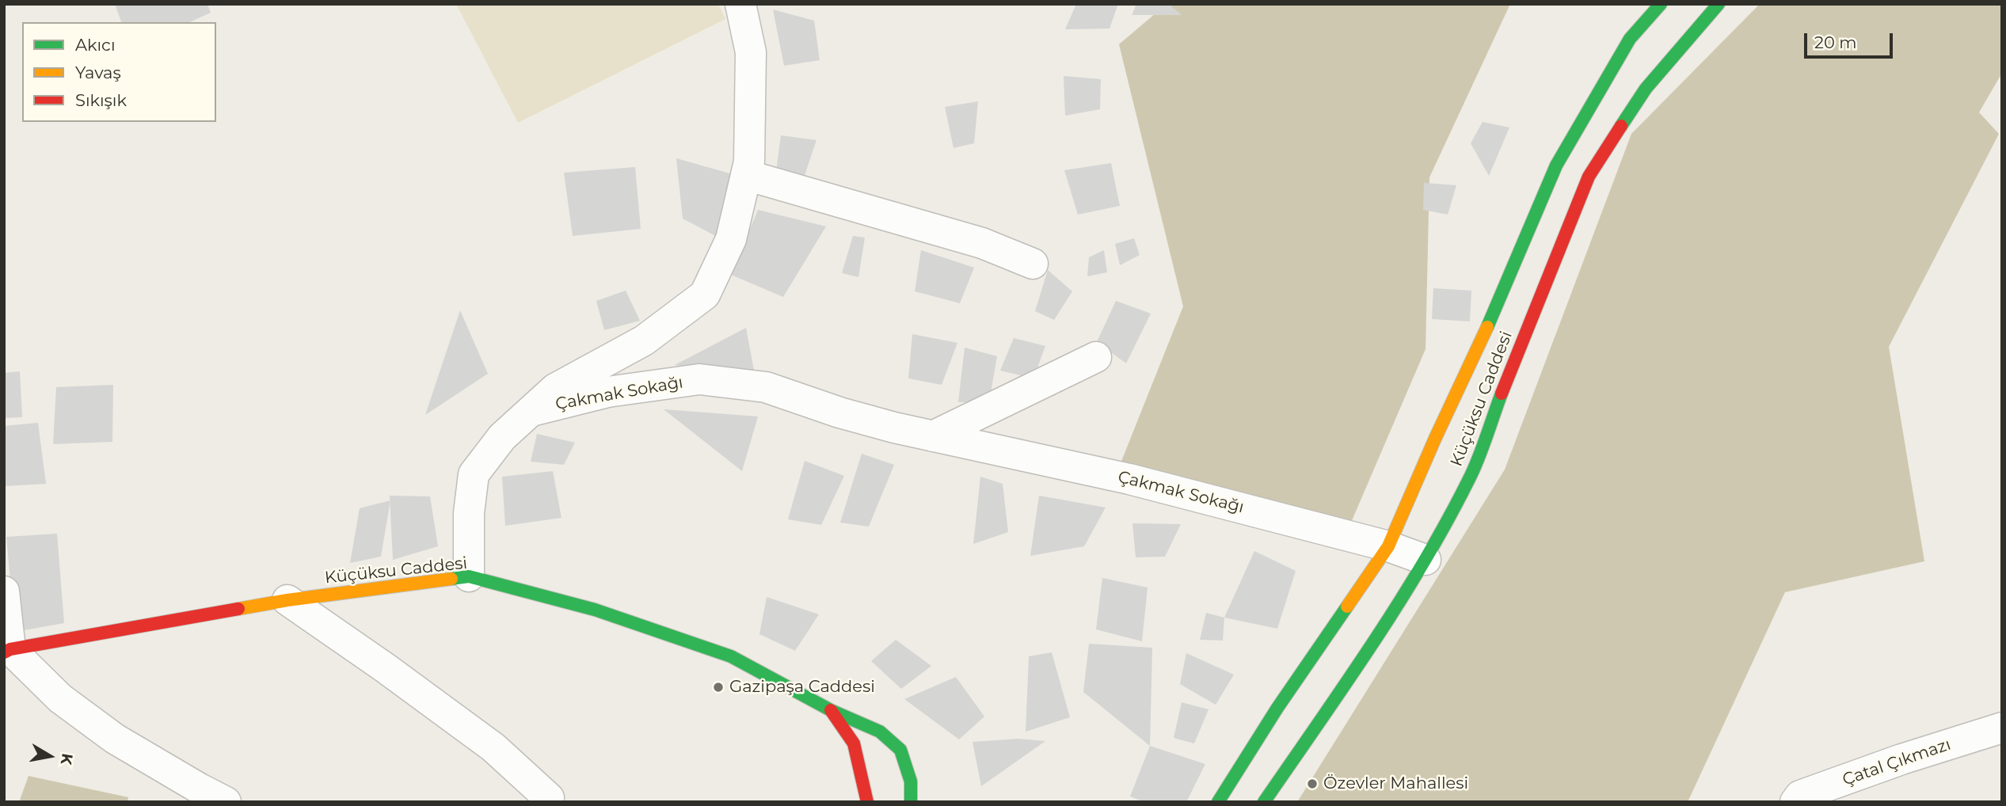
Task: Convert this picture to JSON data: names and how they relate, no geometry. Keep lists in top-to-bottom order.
{
  "streets": {
    "main road": ["Küçüksu Caddesi"],
    "street": ["Çakmak Sokağı", "Çatal Çıkmazı"]
  },
  "crossings": [
    ["Çakmak Sokağı", "Küçüksu Caddesi"]
  ],
  "places": ["Gazipaşa Caddesi", "Özevler Mahallesi"],
  "legend": ["Akıcı", "Yavaş", "Sıkışık"],
  "scale_bar": "20 m",
  "north": "right"
}
